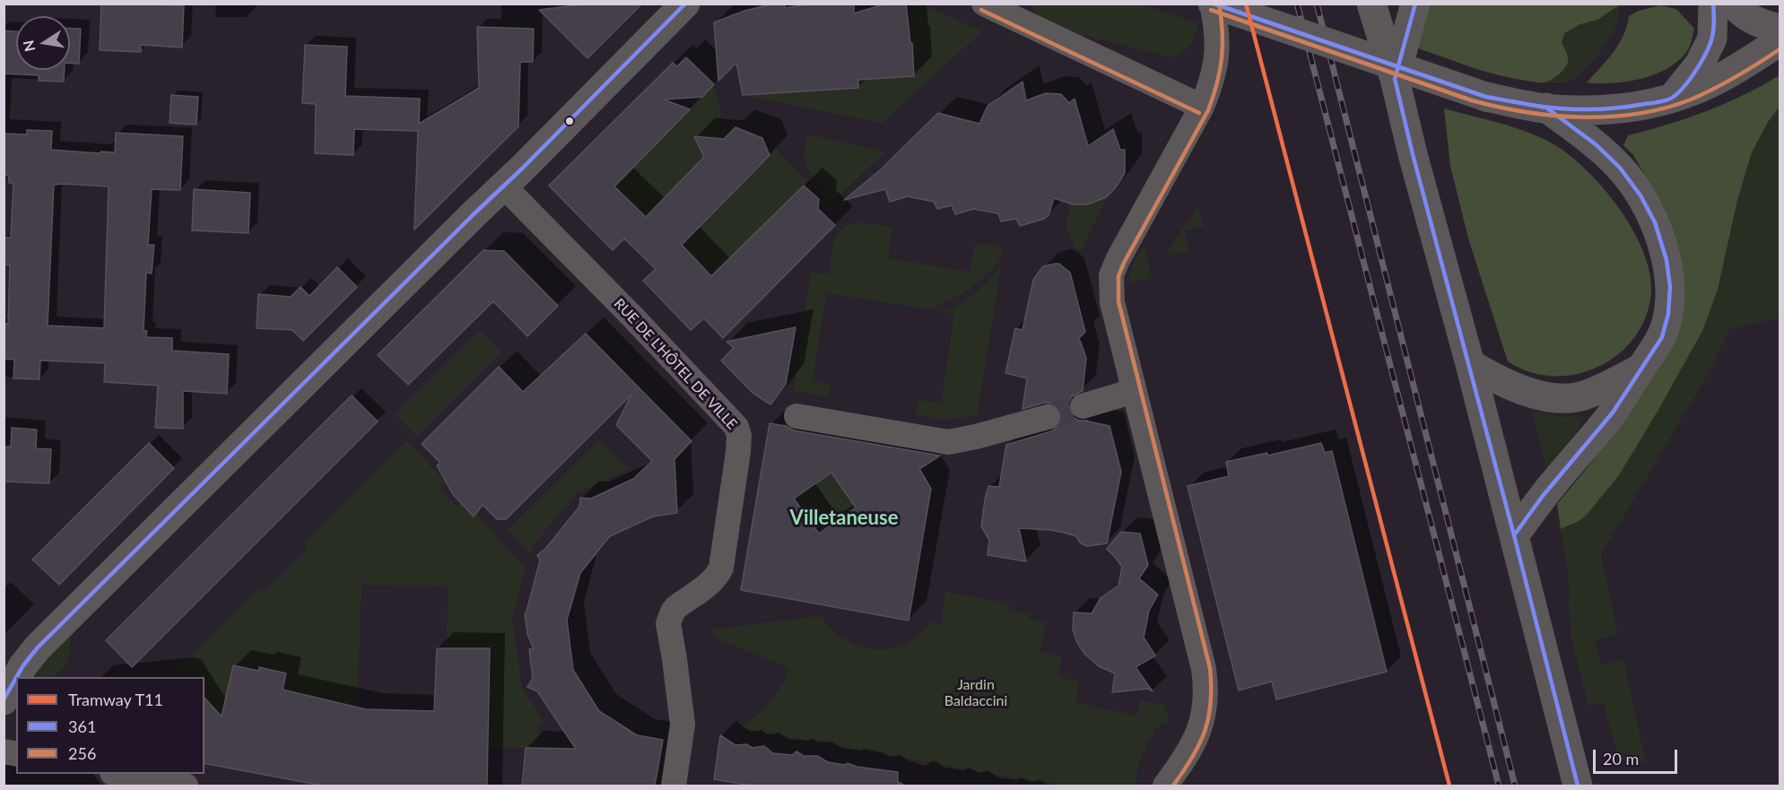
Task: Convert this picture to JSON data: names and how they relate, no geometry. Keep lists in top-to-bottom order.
{
  "streets": {
    "street": ["RUE DE L'HÔTEL DE VILLE"]
  },
  "districts": ["Villetaneuse"],
  "parks": ["Jardin Baldaccini"],
  "lines": ["tram line T11", "transit line 361", "transit line 256"],
  "legend": ["Tramway T11", "361", "256"],
  "scale_bar": "20 m",
  "north": "left"
}
